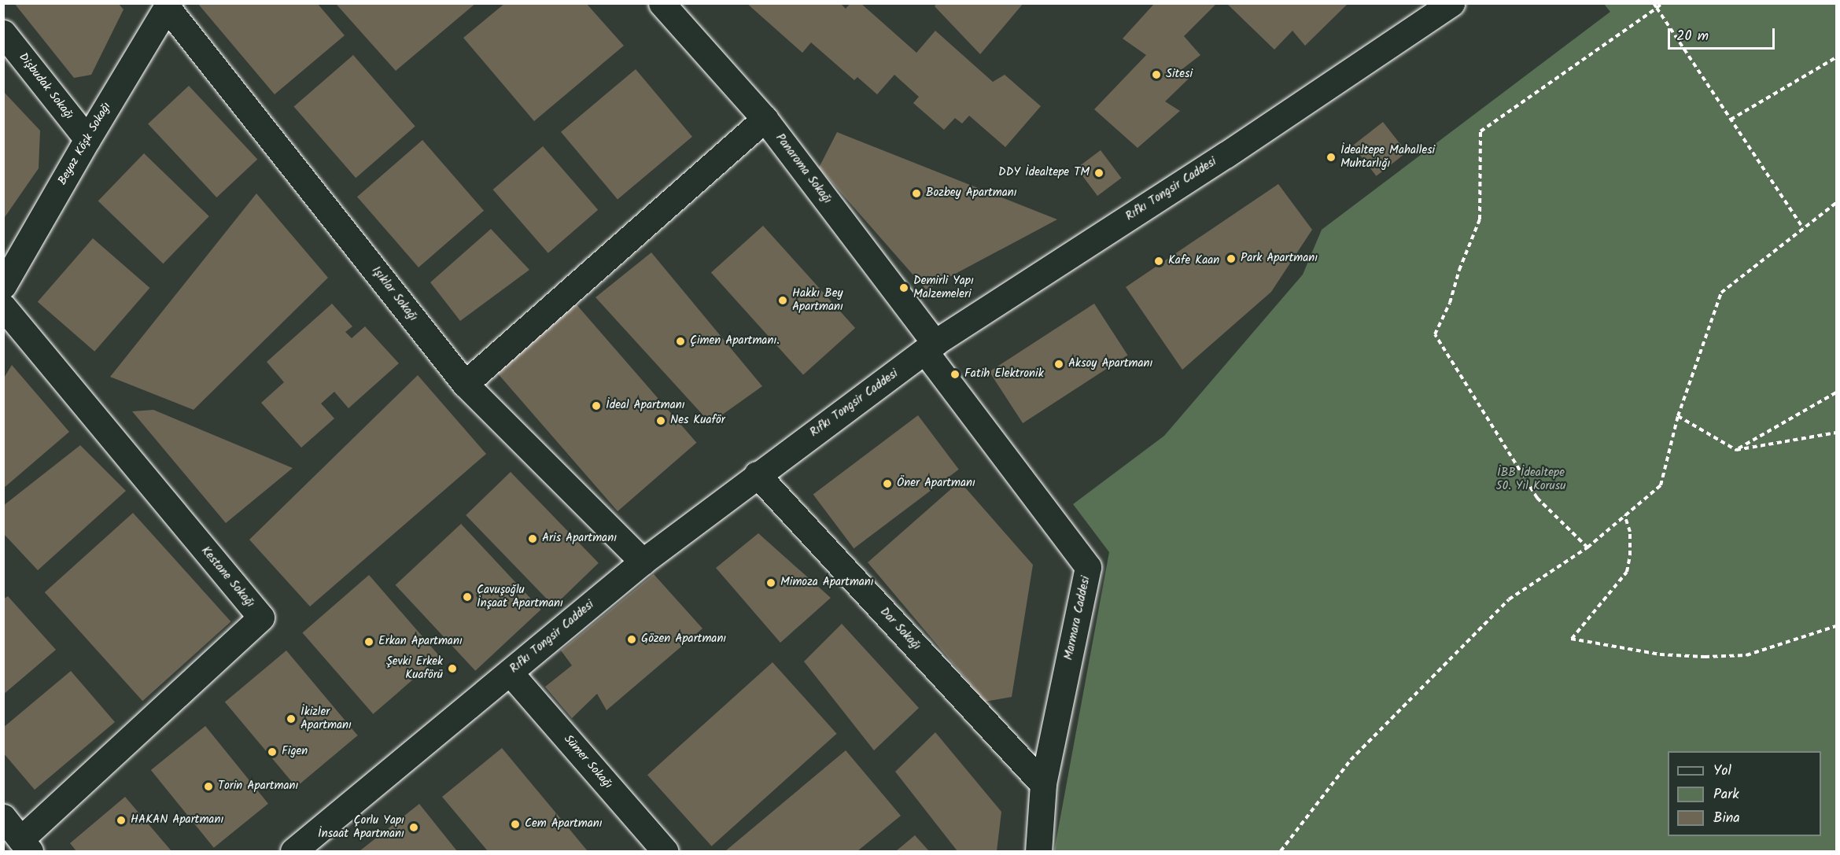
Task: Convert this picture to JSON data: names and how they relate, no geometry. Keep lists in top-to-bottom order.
{
  "streets": {
    "street": [
      "Dişbudak Sokağı",
      "Beyaz Köşk Sokağı",
      "Panaroma Sokağı",
      "Rıfkı Tongsir Caddesi",
      "Işıklar Sokağı",
      "Kestane Sokağı",
      "Marmara Caddesi",
      "Dar Sokağı",
      "Sümer Sokağı"
    ]
  },
  "crossings": [
    ["Dişbudak Sokağı", "Beyaz Köşk Sokağı"],
    ["Beyaz Köşk Sokağı", "Işıklar Sokağı"],
    ["Panaroma Sokağı", "Rıfkı Tongsir Caddesi"],
    ["Panaroma Sokağı", "Marmara Caddesi"],
    ["Rıfkı Tongsir Caddesi", "Işıklar Sokağı"],
    ["Rıfkı Tongsir Caddesi", "Marmara Caddesi"],
    ["Rıfkı Tongsir Caddesi", "Dar Sokağı"],
    ["Rıfkı Tongsir Caddesi", "Sümer Sokağı"],
    ["Marmara Caddesi", "Dar Sokağı"]
  ],
  "parks": ["İBB İdealtepe 50. Yıl Korusu"],
  "places": [
    "Sitesi",
    "İdealtepe Mahallesi Muhtarlığı",
    "DDY İdealtepe TM",
    "Bozbey Apartmanı",
    "Park Apartmanı",
    "Kafe Kaan",
    "Demirli Yapı Malzemeleri",
    "Hakkı Bey Apartmanı",
    "Çimen Apartmanı.",
    "Aksoy Apartmanı",
    "Fatih Elektronik",
    "İdeal Apartmanı",
    "Nes Kuaför",
    "Öner Apartmanı",
    "Aris Apartmanı",
    "Mimoza Apartmanı",
    "Çavuşoğlu İnşaat Apartmanı",
    "Gözen Apartmanı",
    "Erkan Apartmanı",
    "Şevki Erkek Kuaförü",
    "İkizler Apartmanı",
    "Figen",
    "Torin Apartmanı",
    "HAKAN Apartmanı",
    "Cem Apartmanı",
    "Çorlu Yapı İnsaat Apartmanı"
  ],
  "legend": ["Yol", "Park", "Bina"],
  "scale_bar": "20 m"
}
